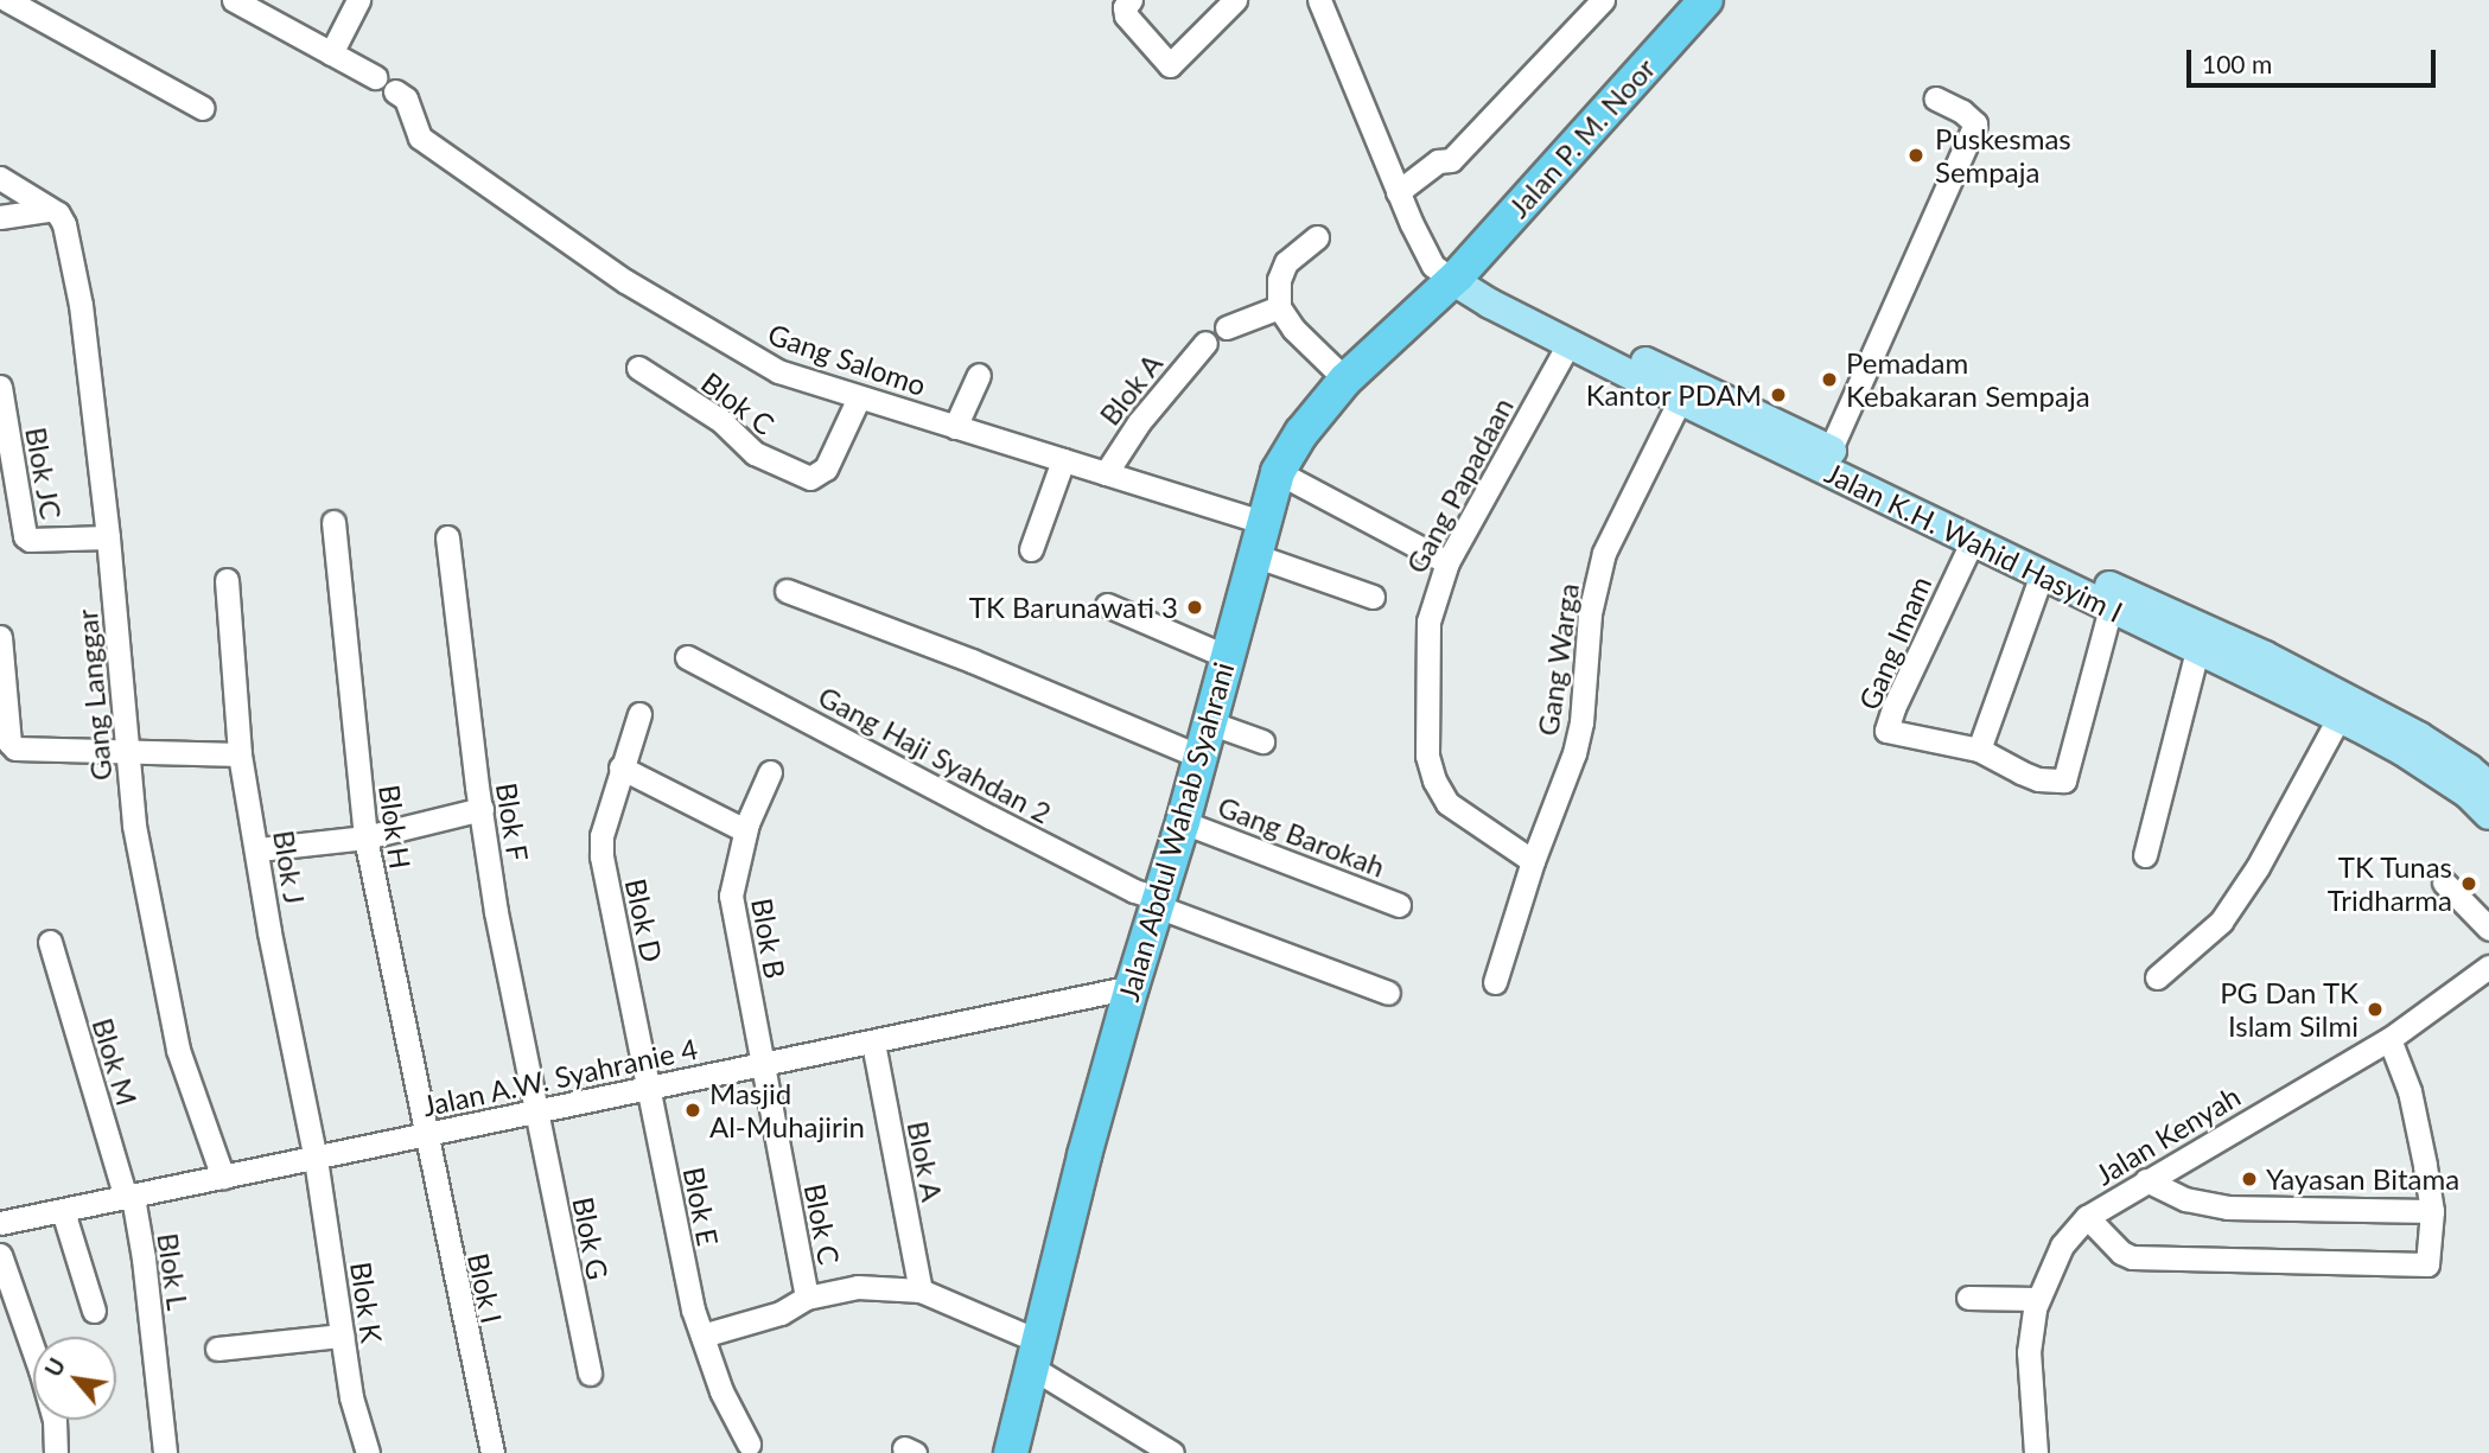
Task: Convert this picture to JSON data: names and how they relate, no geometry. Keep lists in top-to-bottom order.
{
  "streets": {
    "highway": ["Jalan P. M. Noor", "Jalan Abdul Wahab Syahrani"],
    "main road": ["Jalan K.H. Wahid Hasyim I"],
    "street": [
      "Gang Salomo",
      "Blok A",
      "Blok C",
      "Blok JC",
      "Gang Papadaan",
      "Gang Imam",
      "Gang Warga",
      "Gang Langgar",
      "Gang Haji Syahdan 2",
      "Blok F",
      "Blok H",
      "Gang Barokah",
      "Blok J",
      "Blok D",
      "Blok B",
      "Blok M",
      "Jalan A.W. Syahranie 4",
      "Jalan Kenyah",
      "Blok E",
      "Blok G",
      "Blok L",
      "Blok I",
      "Blok K"
    ]
  },
  "crossings": [
    ["Jalan P. M. Noor", "Jalan K.H. Wahid Hasyim I"],
    ["Jalan P. M. Noor", "Jalan Abdul Wahab Syahrani"],
    ["Gang Salomo", "Blok A"],
    ["Gang Salomo", "Blok C"],
    ["Gang Salomo", "Jalan Abdul Wahab Syahrani"],
    ["Blok A", "Jalan A.W. Syahranie 4"],
    ["Blok C", "Blok B"],
    ["Blok C", "Jalan A.W. Syahranie 4"],
    ["Blok JC", "Gang Langgar"],
    ["Gang Papadaan", "Jalan K.H. Wahid Hasyim I"],
    ["Gang Papadaan", "Gang Warga"],
    ["Jalan K.H. Wahid Hasyim I", "Gang Imam"],
    ["Jalan K.H. Wahid Hasyim I", "Gang Warga"],
    ["Jalan K.H. Wahid Hasyim I", "Jalan Abdul Wahab Syahrani"],
    ["Gang Langgar", "Jalan A.W. Syahranie 4"],
    ["Gang Haji Syahdan 2", "Jalan Abdul Wahab Syahrani"],
    ["Blok F", "Jalan A.W. Syahranie 4"],
    ["Blok F", "Blok G"],
    ["Blok H", "Jalan A.W. Syahranie 4"],
    ["Blok H", "Blok I"],
    ["Jalan Abdul Wahab Syahrani", "Gang Barokah"],
    ["Jalan Abdul Wahab Syahrani", "Jalan A.W. Syahranie 4"],
    ["Blok J", "Jalan A.W. Syahranie 4"],
    ["Blok J", "Blok K"],
    ["Blok D", "Jalan A.W. Syahranie 4"],
    ["Blok D", "Blok E"],
    ["Blok B", "Jalan A.W. Syahranie 4"],
    ["Blok M", "Jalan A.W. Syahranie 4"],
    ["Blok M", "Blok L"],
    ["Jalan A.W. Syahranie 4", "Blok E"],
    ["Jalan A.W. Syahranie 4", "Blok G"],
    ["Jalan A.W. Syahranie 4", "Blok L"],
    ["Jalan A.W. Syahranie 4", "Blok I"],
    ["Jalan A.W. Syahranie 4", "Blok K"]
  ],
  "places": [
    "Puskesmas Sempaja",
    "Pemadam Kebakaran Sempaja",
    "Kantor PDAM",
    "TK Barunawati 3",
    "TK Tunas Tridharma",
    "PG Dan TK Islam Silmi",
    "Masjid Al-Muhajirin",
    "Yayasan Bitama"
  ],
  "scale_bar": "100 m",
  "north": "top left"
}
